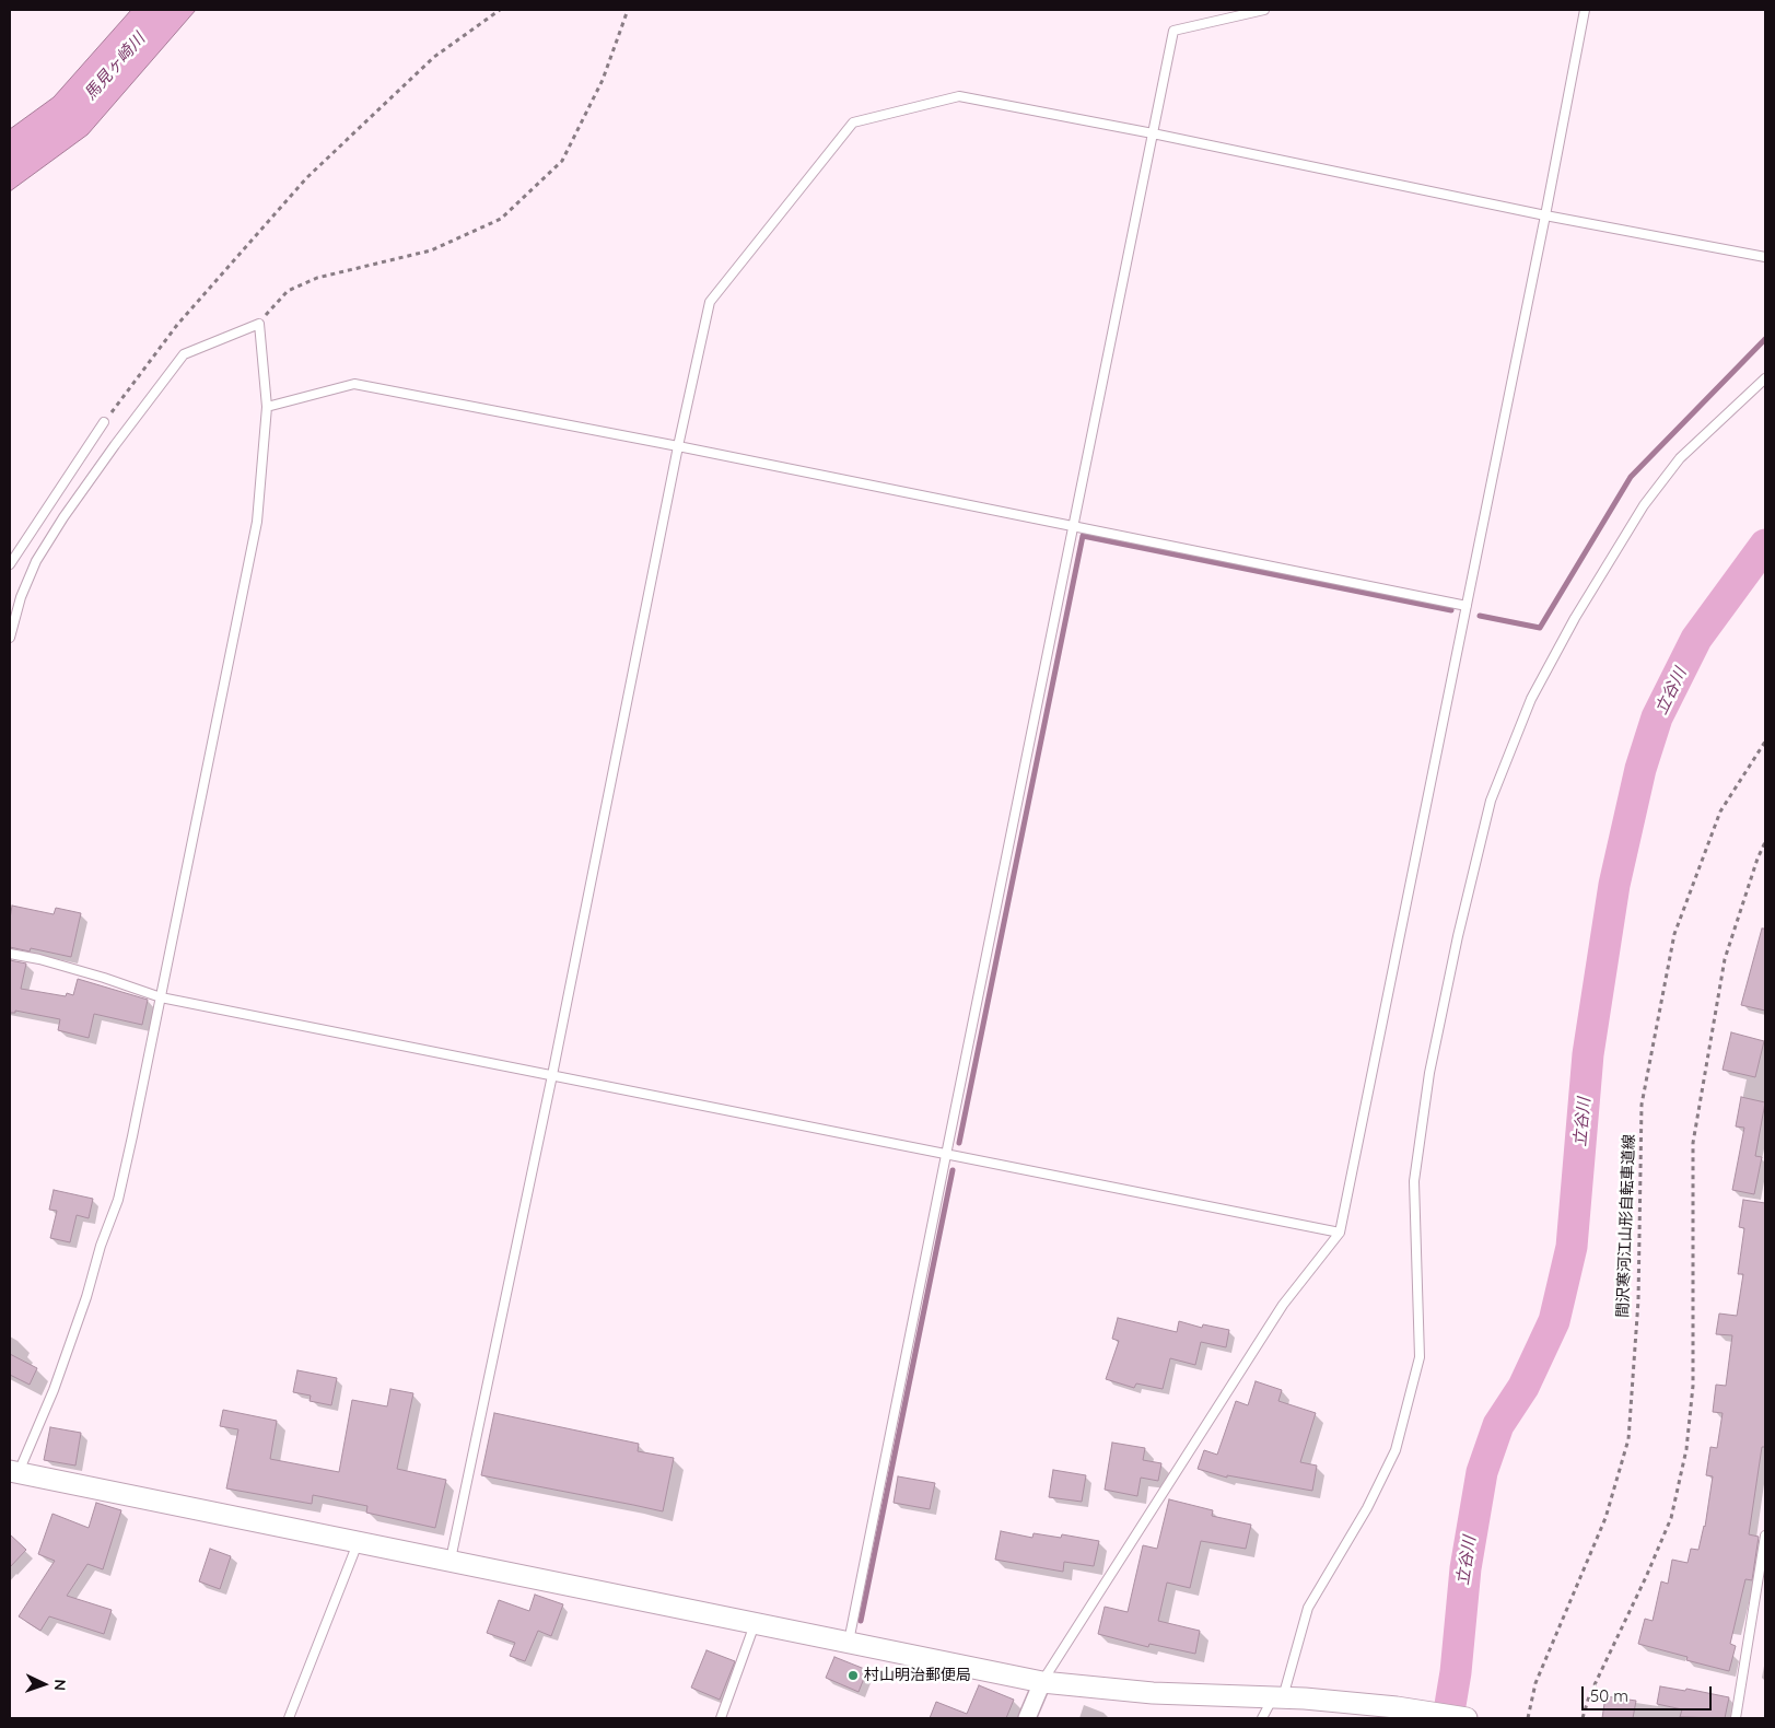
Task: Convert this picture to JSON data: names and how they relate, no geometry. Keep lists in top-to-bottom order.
{
  "streets": {
    "path": ["間沢寒河江山形自転車道線"]
  },
  "water": ["馬見ヶ崎川", "立谷川"],
  "places": ["村山明治郵便局"],
  "scale_bar": "50 m",
  "north": "right"
}
